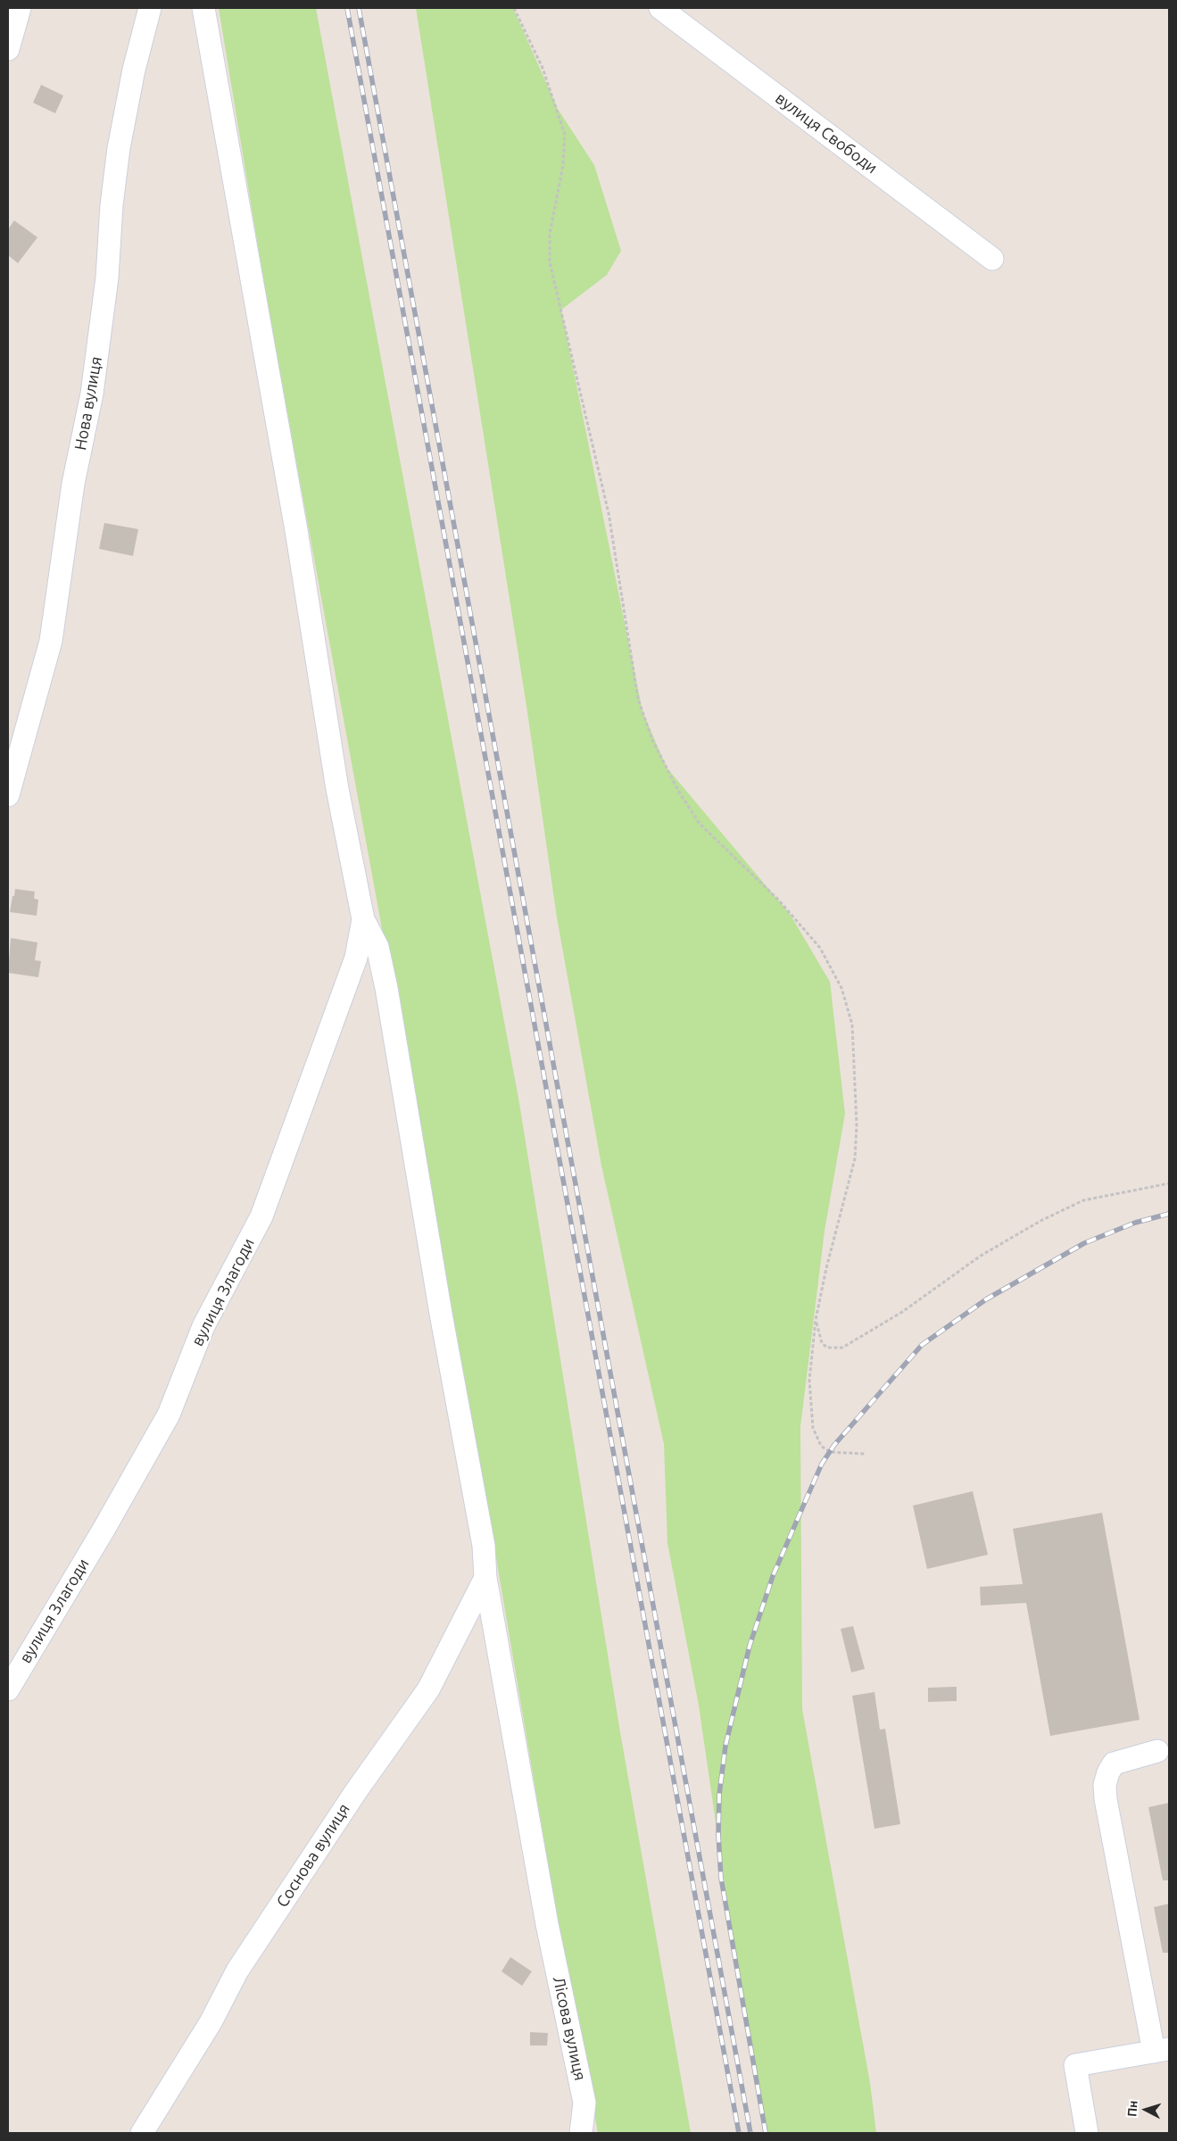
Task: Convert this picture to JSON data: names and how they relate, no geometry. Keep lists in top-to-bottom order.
{
  "streets": {
    "street": [
      "вулиця Свободи",
      "Нова вулиця",
      "вулиця Злагоди",
      "Соснова вулиця",
      "Лісова вулиця"
    ]
  },
  "crossings": [
    ["вулиця Злагоди", "Лісова вулиця"],
    ["Соснова вулиця", "Лісова вулиця"]
  ],
  "north": "left"
}
